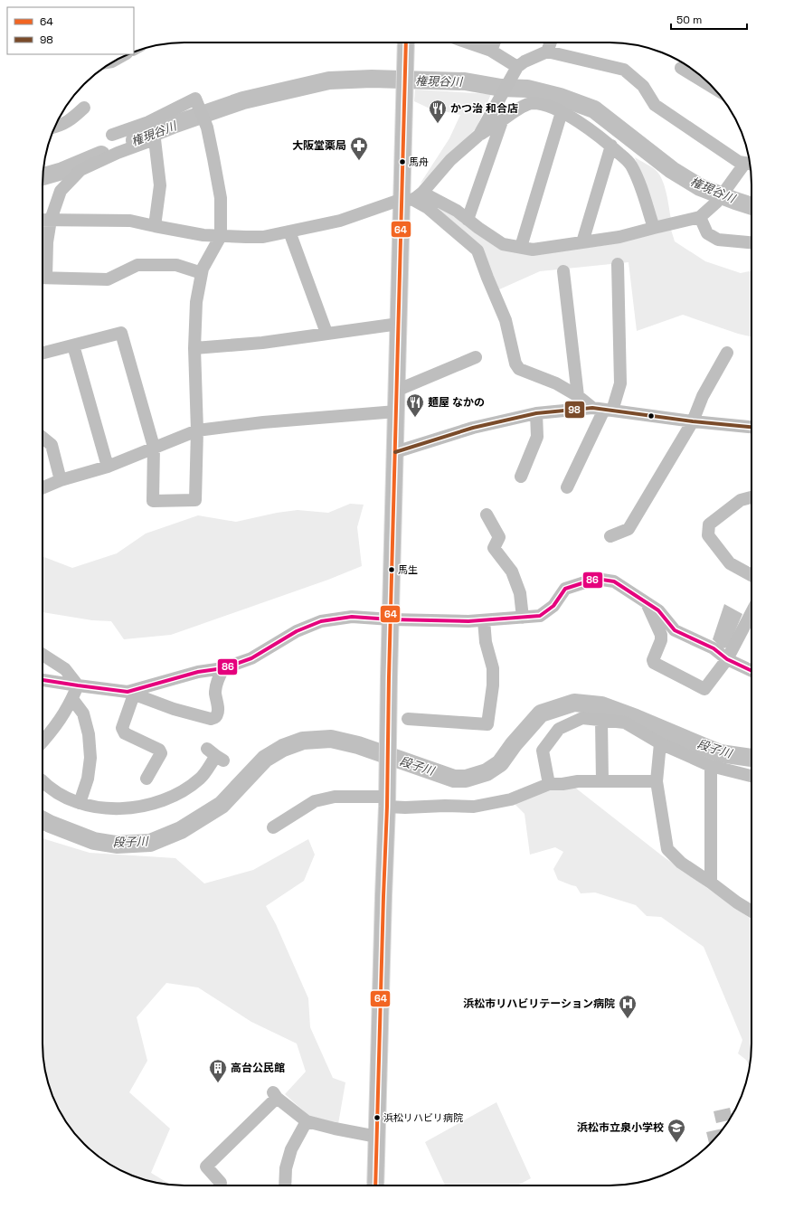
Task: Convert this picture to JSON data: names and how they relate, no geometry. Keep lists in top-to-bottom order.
{
  "water": ["権現谷川", "段子川"],
  "places": {
    "restaurant": ["かつ治 和合店", "麺屋 なかの"],
    "pharmacy": ["大阪堂薬局"],
    "other": ["馬舟", "馬生", "浜松リハビリ病院"],
    "hospital": ["浜松市リハビリテーション病院"],
    "building": ["高台公民館"],
    "school or university": ["浜松市立泉小学校"]
  },
  "lines": ["transit line 64", "transit line 98", "transit line 86"],
  "legend": ["64", "98"],
  "scale_bar": "50 m"
}
